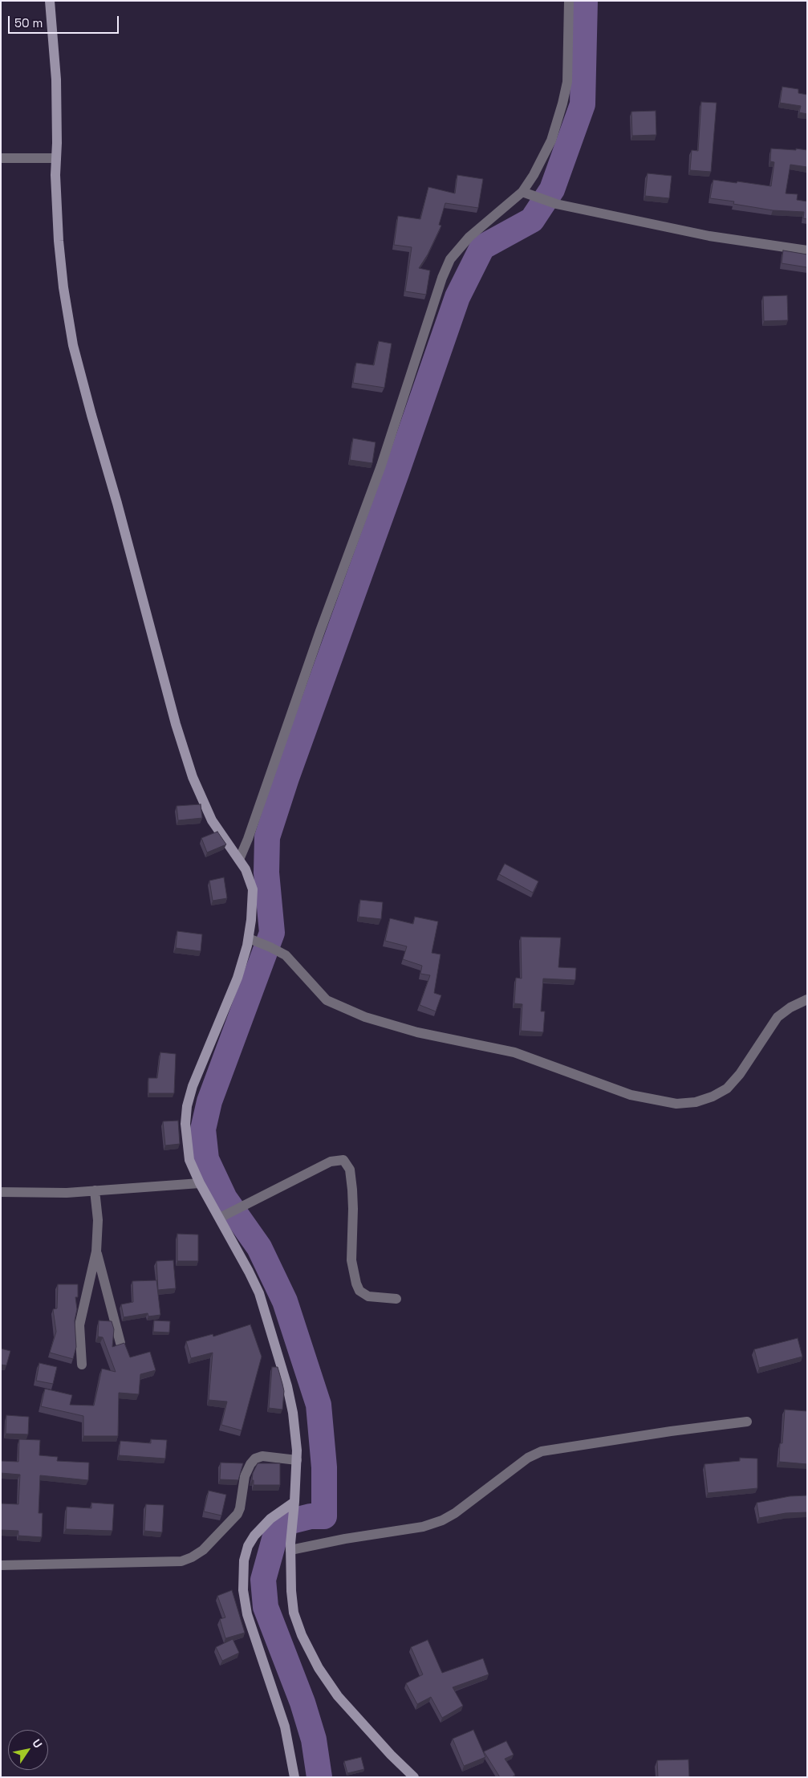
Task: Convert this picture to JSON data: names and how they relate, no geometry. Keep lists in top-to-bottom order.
{
  "scale_bar": "50 m",
  "north": "top right"
}
